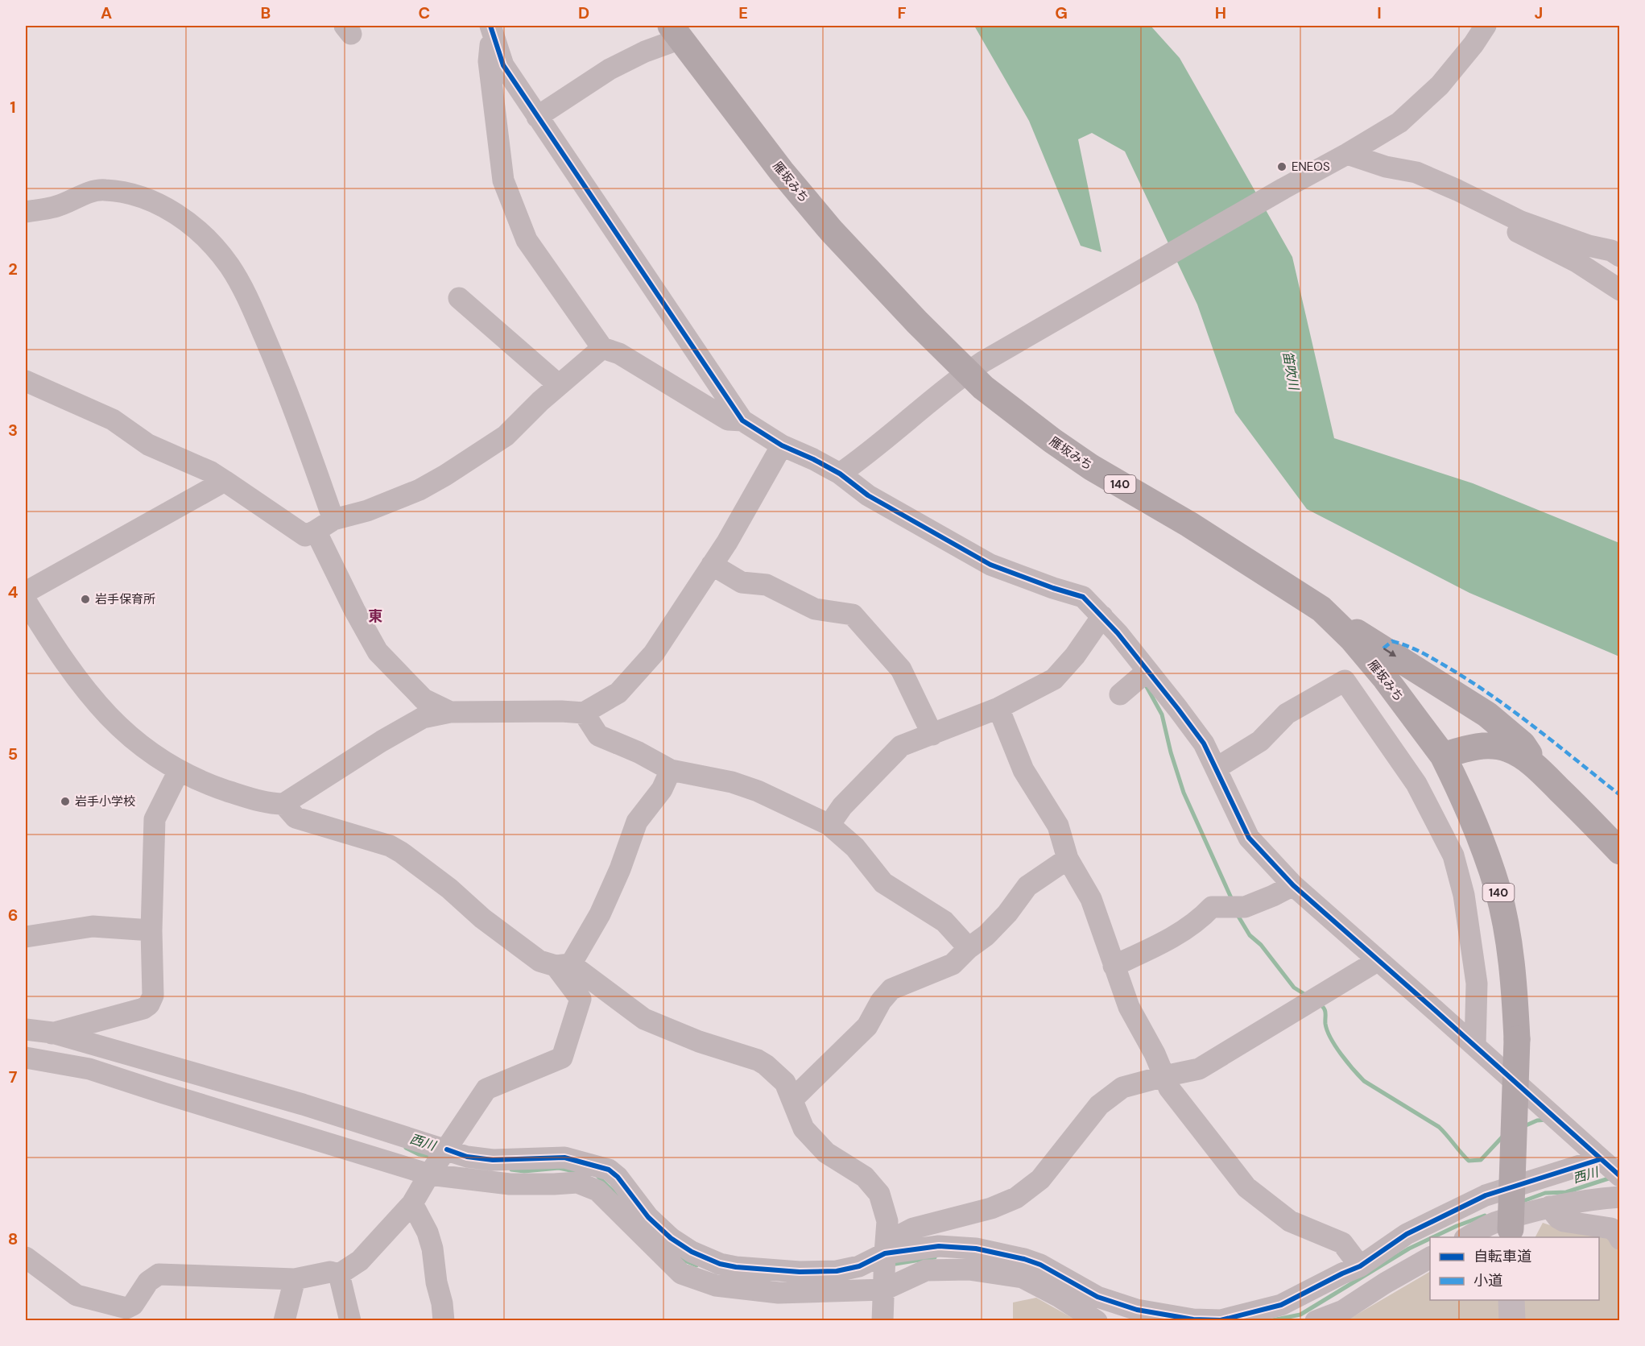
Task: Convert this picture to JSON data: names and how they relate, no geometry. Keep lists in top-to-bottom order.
{
  "streets": {
    "highway": ["雁坂みち", "140"]
  },
  "crossings": [
    ["雁坂みち", "140"]
  ],
  "districts": ["東"],
  "water": ["笛吹川", "西川"],
  "places": ["ENEOS", "岩手保育所", "岩手小学校"],
  "legend": ["自転車道", "小道"],
  "grid": {
    "columns": [
      "A",
      "B",
      "C",
      "D",
      "E",
      "F",
      "G",
      "H",
      "I",
      "J"
    ],
    "rows": [
      "1",
      "2",
      "3",
      "4",
      "5",
      "6",
      "7",
      "8"
    ]
  }
}
